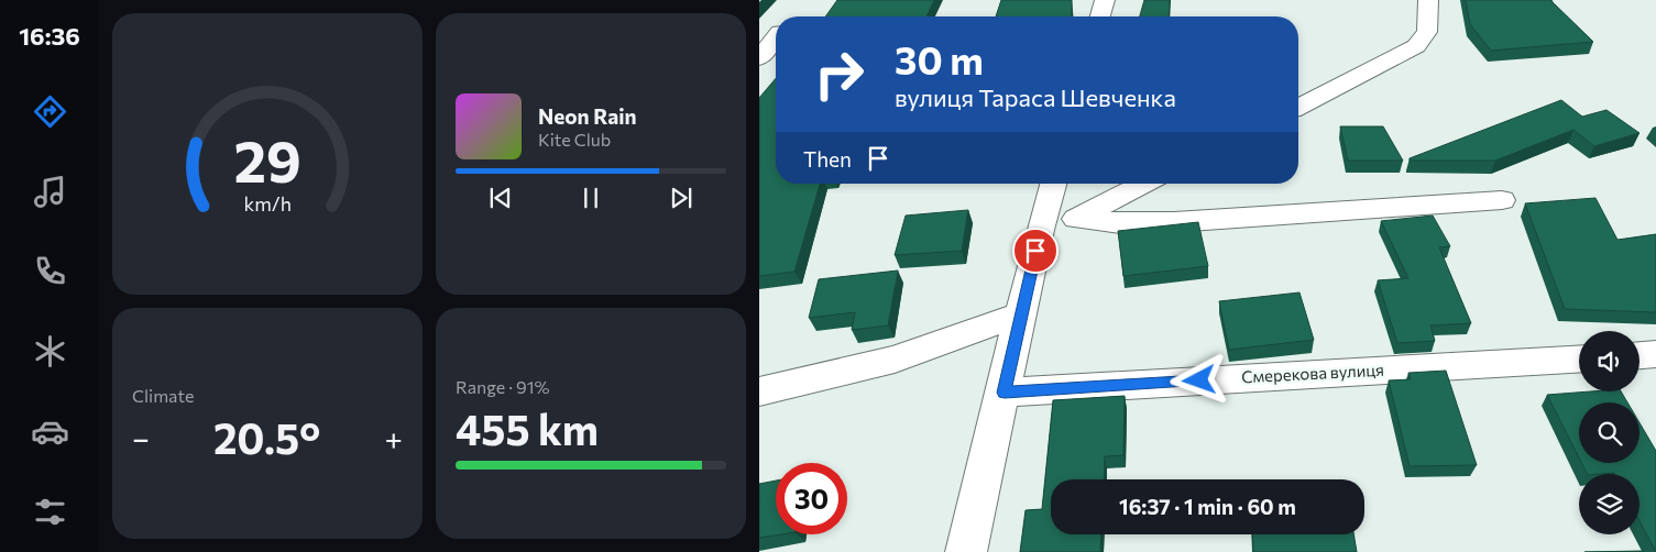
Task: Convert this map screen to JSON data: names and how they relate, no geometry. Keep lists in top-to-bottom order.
{
  "streets": {
    "street": ["Смерекова вулиця"]
  },
  "page": {
    "tabs": "16:36",
    "turn": ["30 m", "вулиця Тараса Шевченка"],
    "song": ["Neon Rain", "Kite Club"],
    "then": "Then",
    "tile": [
      "Climate",
      ["Range · 91%", "455 km"]
    ],
    "heat": ["−", "20.5°", "+"],
    "limit": "30",
    "trip": "16:37 · 1 min · 60 m",
    "gauge": ["29", "km/h"]
  }
}
